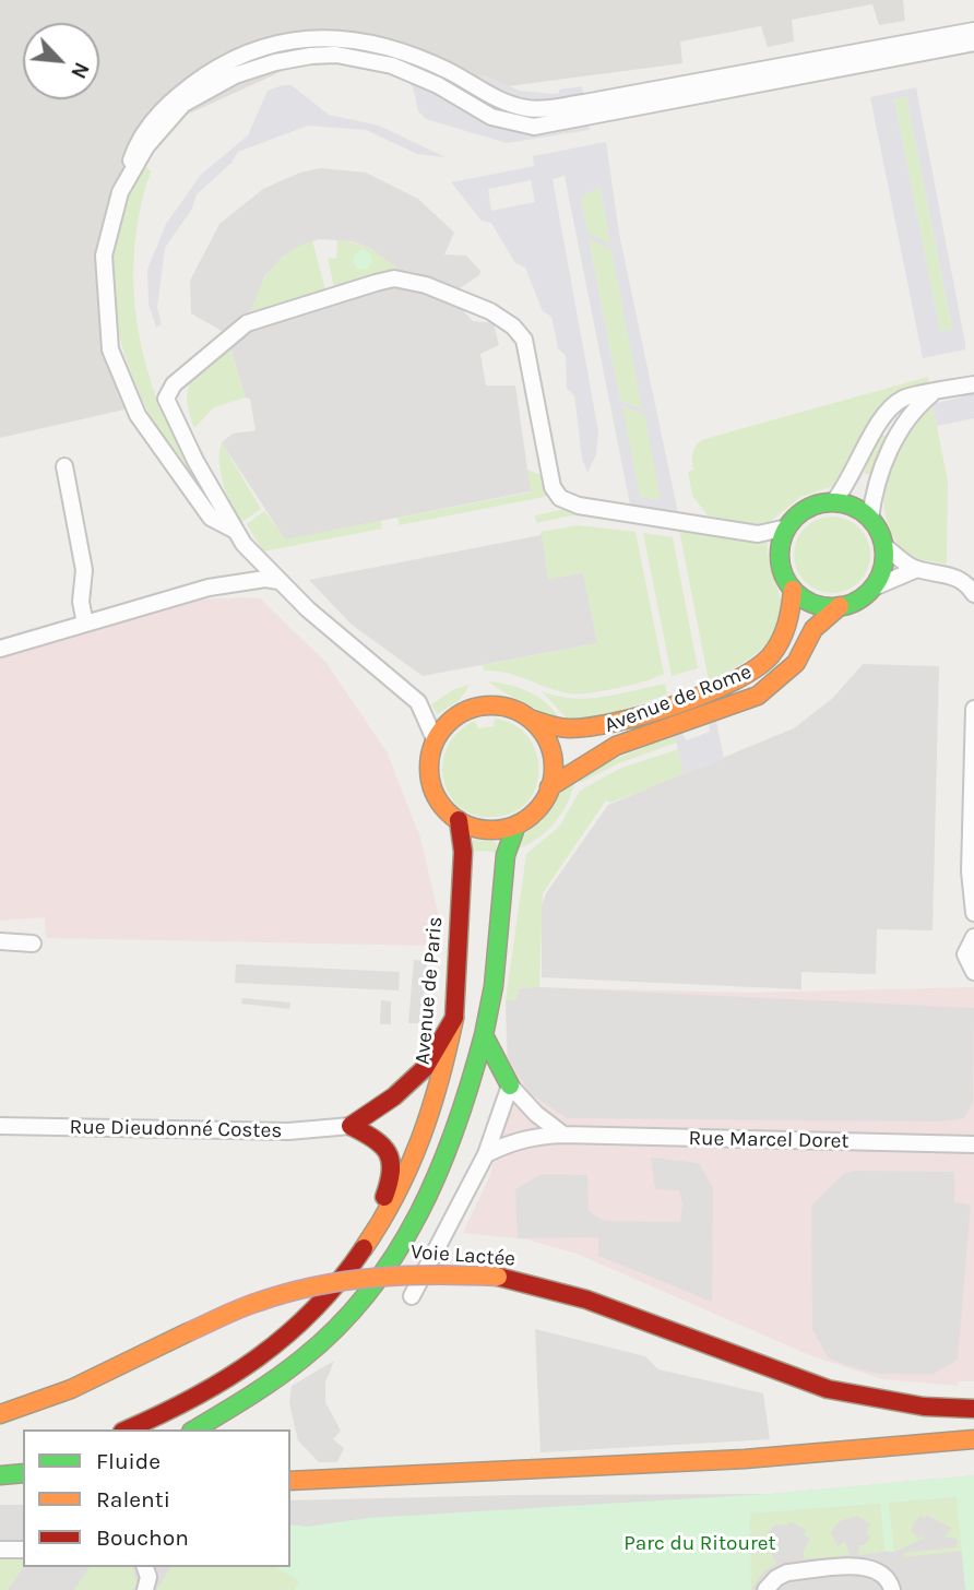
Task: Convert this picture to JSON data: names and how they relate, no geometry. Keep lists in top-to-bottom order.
{
  "streets": {
    "main road": ["Avenue de Rome", "Avenue de Paris", "Voie Lactée"],
    "street": ["Rue Dieudonné Costes", "Rue Marcel Doret"]
  },
  "crossings": [
    ["Avenue de Rome", "Avenue de Paris"]
  ],
  "parks": ["Parc du Ritouret"],
  "legend": ["Fluide", "Ralenti", "Bouchon"],
  "north": "bottom right"
}
